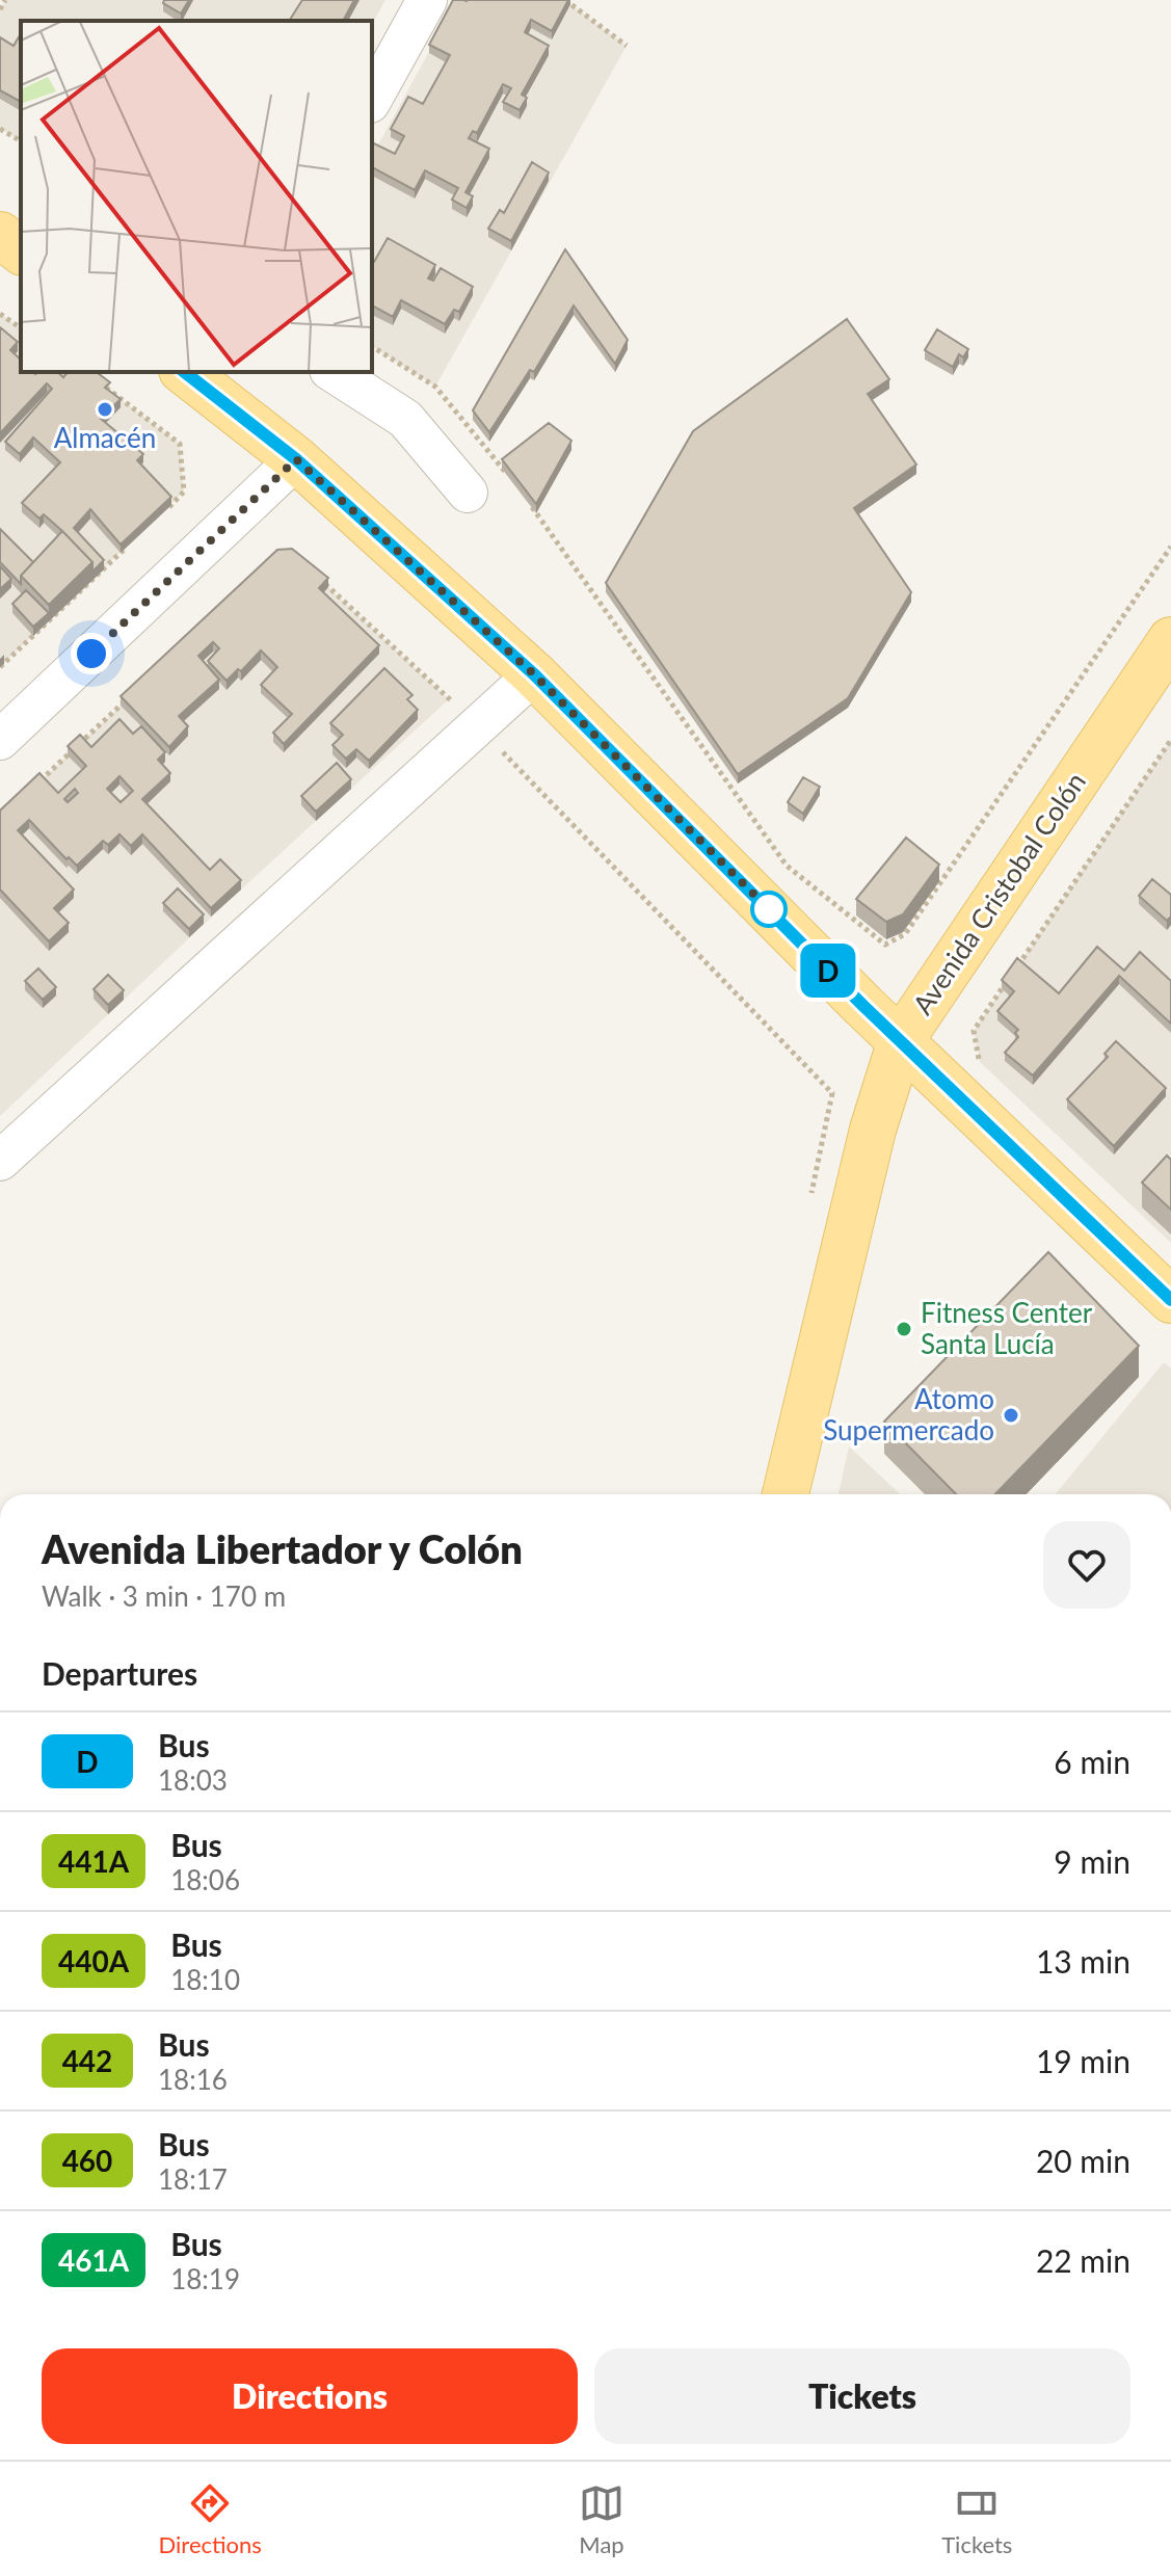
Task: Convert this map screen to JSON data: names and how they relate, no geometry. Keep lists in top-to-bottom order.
{
  "streets": {
    "main road": ["Avenida Cristobal Colón"]
  },
  "places": ["Almacén", "Fitness Center Santa Lucía", "Atomo Supermercado"],
  "lines": ["bus line D"],
  "page": {
    "on_map": "D",
    "heading": [
      ["Avenida Libertador y Colón", "Walk · 3 min · 170 m"],
      "Departures"
    ],
    "list": [
      {
        "mark": "D",
        "name": "Bus",
        "note": "18:03",
        "value": "6 min"
      },
      {
        "mark": "441A",
        "name": "Bus",
        "note": "18:06",
        "value": "9 min"
      },
      {
        "mark": "440A",
        "name": "Bus",
        "note": "18:10",
        "value": "13 min"
      },
      {
        "mark": "442",
        "name": "Bus",
        "note": "18:16",
        "value": "19 min"
      },
      {
        "mark": "460",
        "name": "Bus",
        "note": "18:17",
        "value": "20 min"
      },
      {
        "mark": "461A",
        "name": "Bus",
        "note": "18:19",
        "value": "22 min"
      }
    ],
    "buttons": ["Directions", "Tickets"],
    "tabs": ["Directions", "Map", "Tickets"]
  }
}
